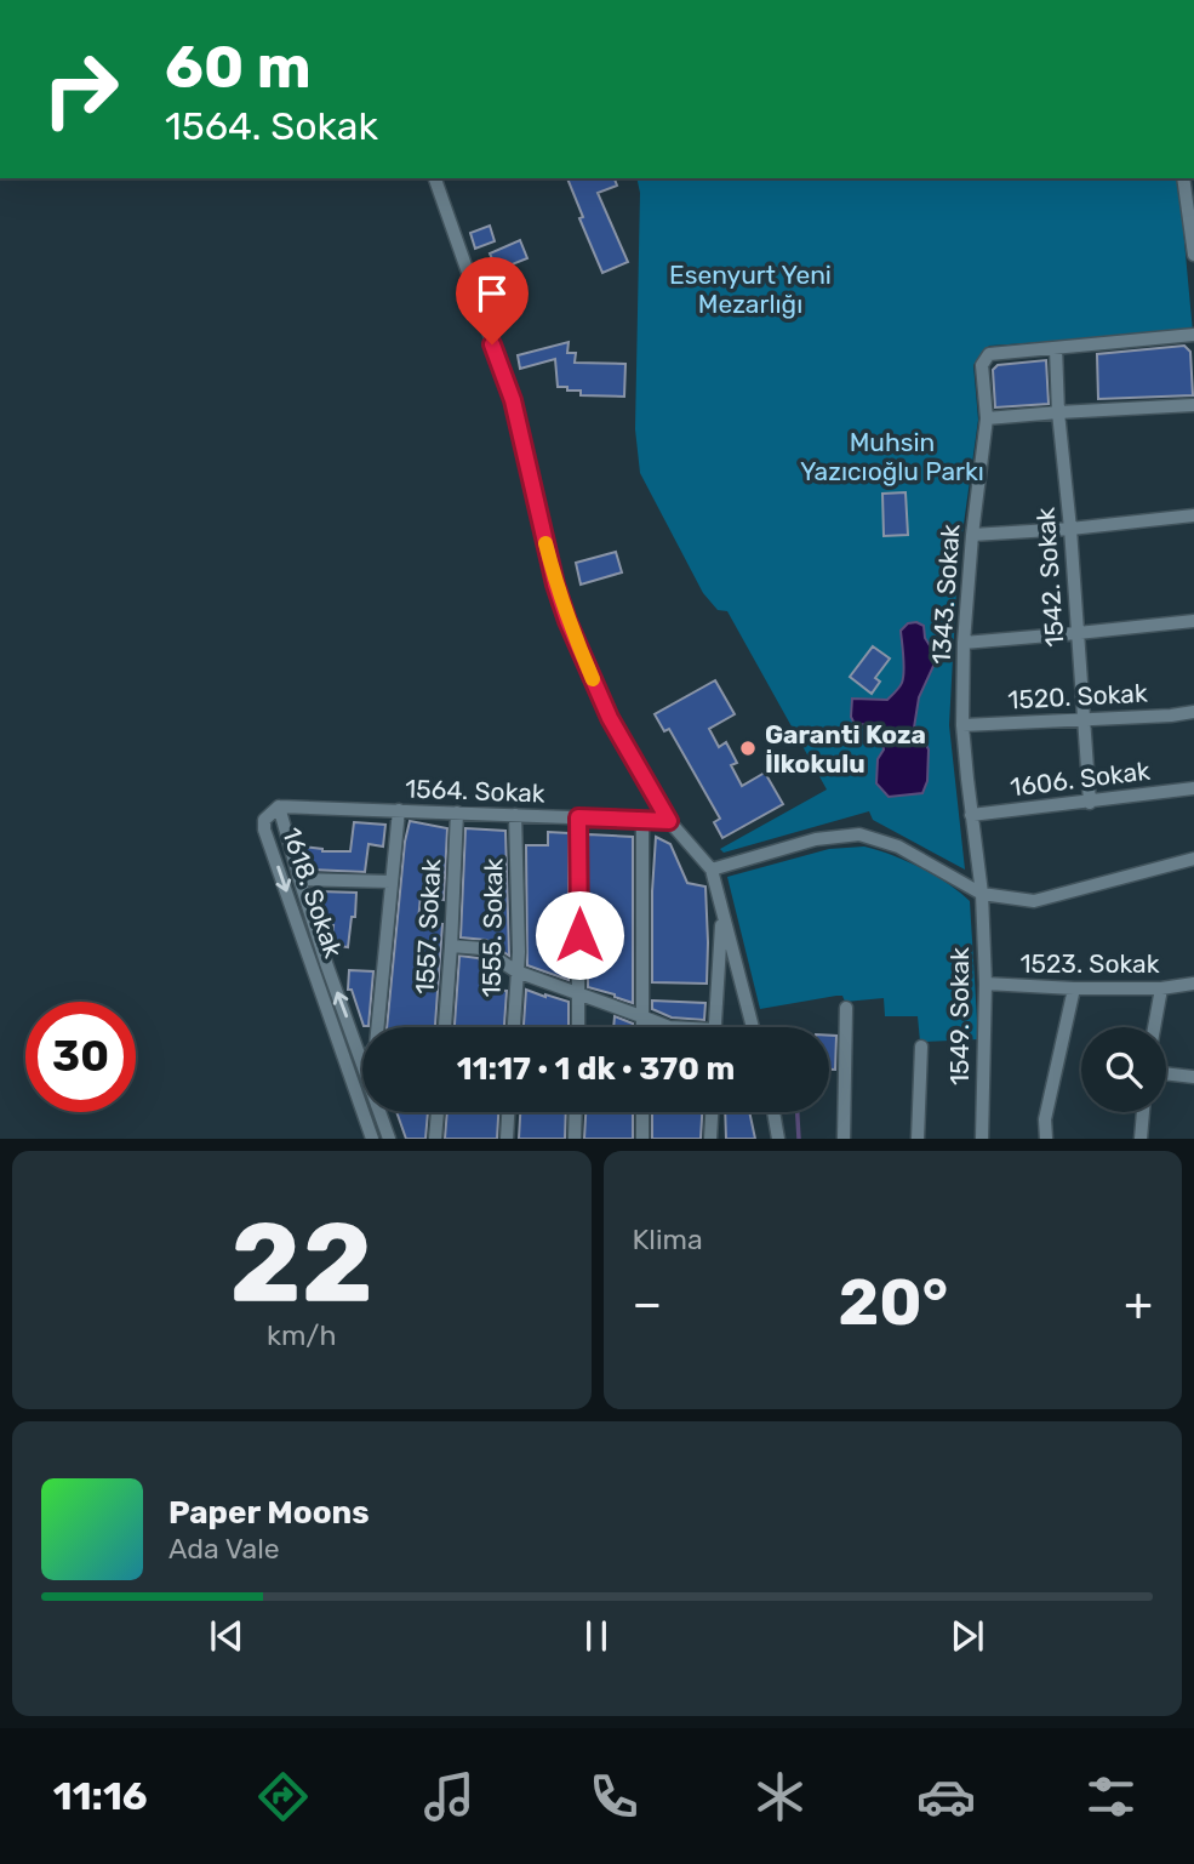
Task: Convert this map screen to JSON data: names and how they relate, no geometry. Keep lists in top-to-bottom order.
{
  "streets": {
    "street": [
      "1542. Sokak",
      "1343. Sokak",
      "1520. Sokak",
      "1606. Sokak",
      "1564. Sokak",
      "1618. Sokak",
      "1557. Sokak",
      "1555. Sokak",
      "1523. Sokak",
      "1549. Sokak"
    ]
  },
  "crossings": [
    ["1542. Sokak", "1343. Sokak"],
    ["1542. Sokak", "1520. Sokak"],
    ["1542. Sokak", "1606. Sokak"],
    ["1343. Sokak", "1520. Sokak"],
    ["1343. Sokak", "1606. Sokak"],
    ["1343. Sokak", "1549. Sokak"],
    ["1564. Sokak", "1618. Sokak"],
    ["1564. Sokak", "1557. Sokak"],
    ["1564. Sokak", "1555. Sokak"],
    ["1523. Sokak", "1549. Sokak"]
  ],
  "parks": ["Esenyurt Yeni Mezarlığı", "Muhsin Yazıcıoğlu Parkı"],
  "places": ["Garanti Koza İlkokulu"],
  "page": {
    "turn": ["60 m", "1564. Sokak"],
    "limit": "30",
    "trip": "11:17 · 1 dk · 370 m",
    "tile": [
      ["22", "km/h"],
      "Klima"
    ],
    "heat": ["−", "20°", "+"],
    "song": ["Paper Moons", "Ada Vale"],
    "tabs": "11:16"
  }
}
